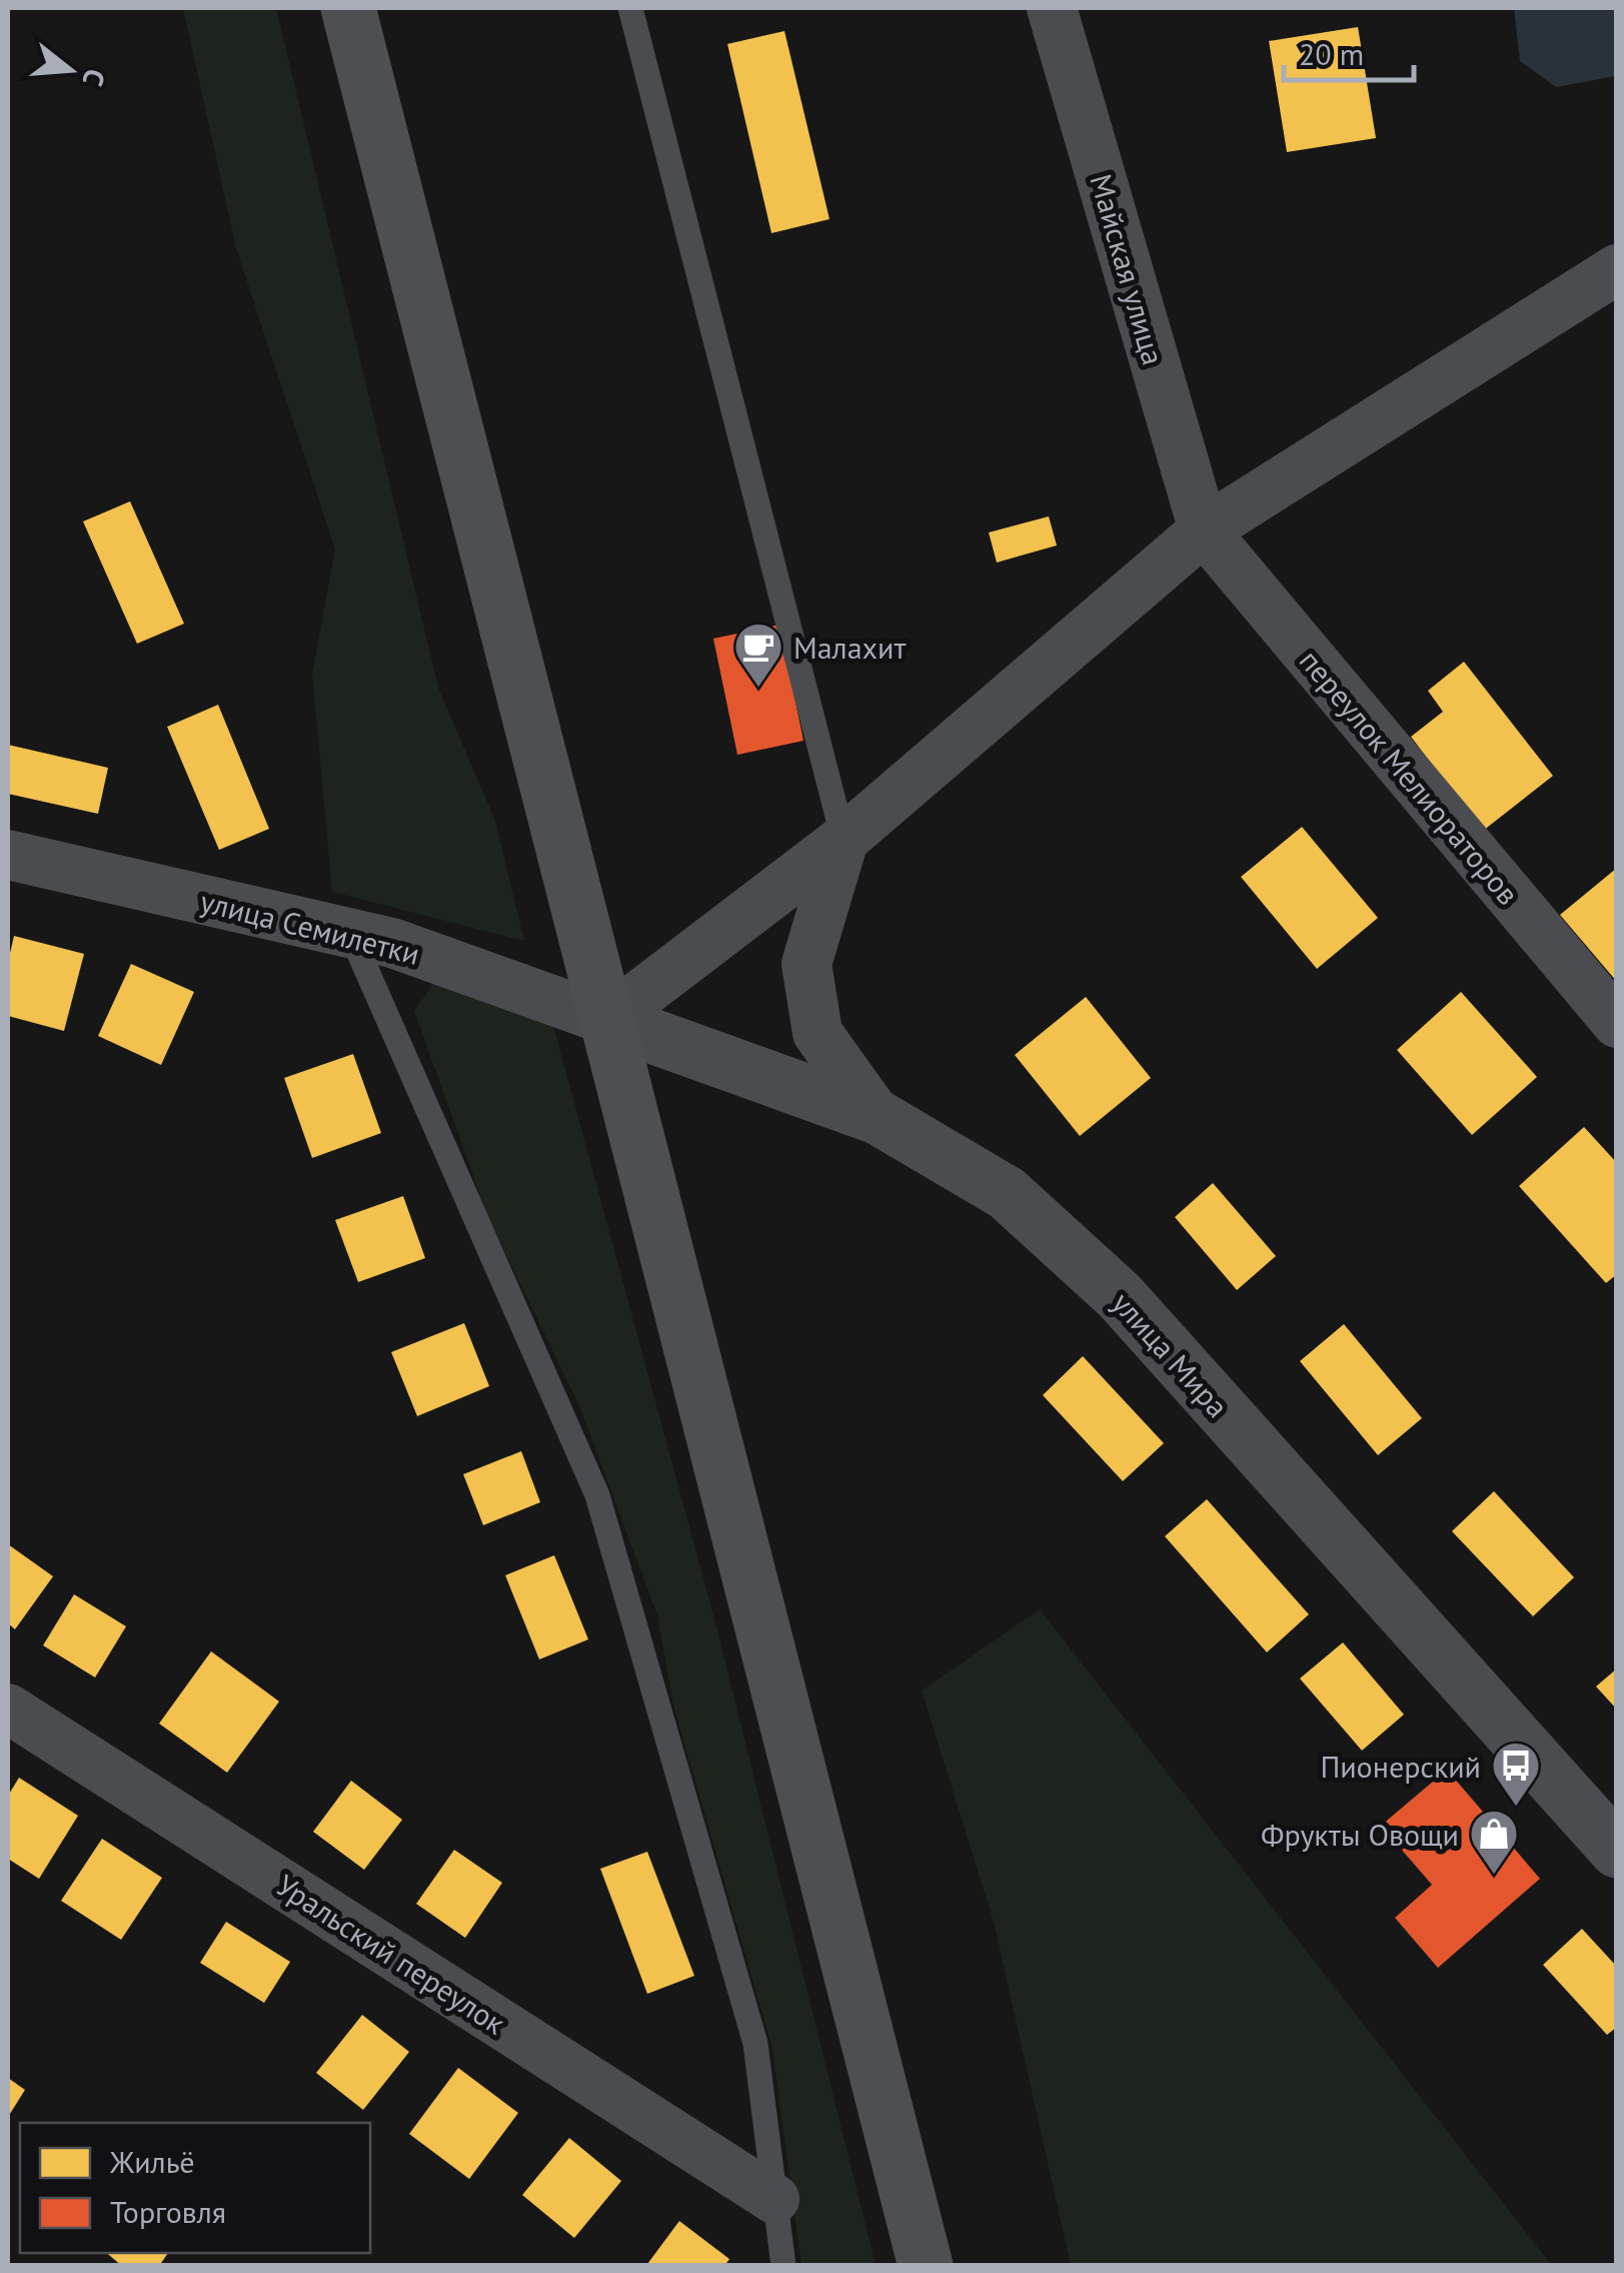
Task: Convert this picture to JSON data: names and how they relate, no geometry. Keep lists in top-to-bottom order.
{
  "streets": {
    "street": [
      "Майская улица",
      "переулок Мелиораторов",
      "улица Семилетки",
      "улица Мира",
      "Уральский переулок"
    ]
  },
  "crossings": [
    ["Майская улица", "переулок Мелиораторов"],
    ["улица Семилетки", "улица Мира"]
  ],
  "places": {
    "cafe": ["Малахит"],
    "bus stop": ["Пионерский"],
    "shop": ["Фрукты Овощи"]
  },
  "legend": ["Жильё", "Торговля"],
  "scale_bar": "20 m",
  "north": "right"
}
